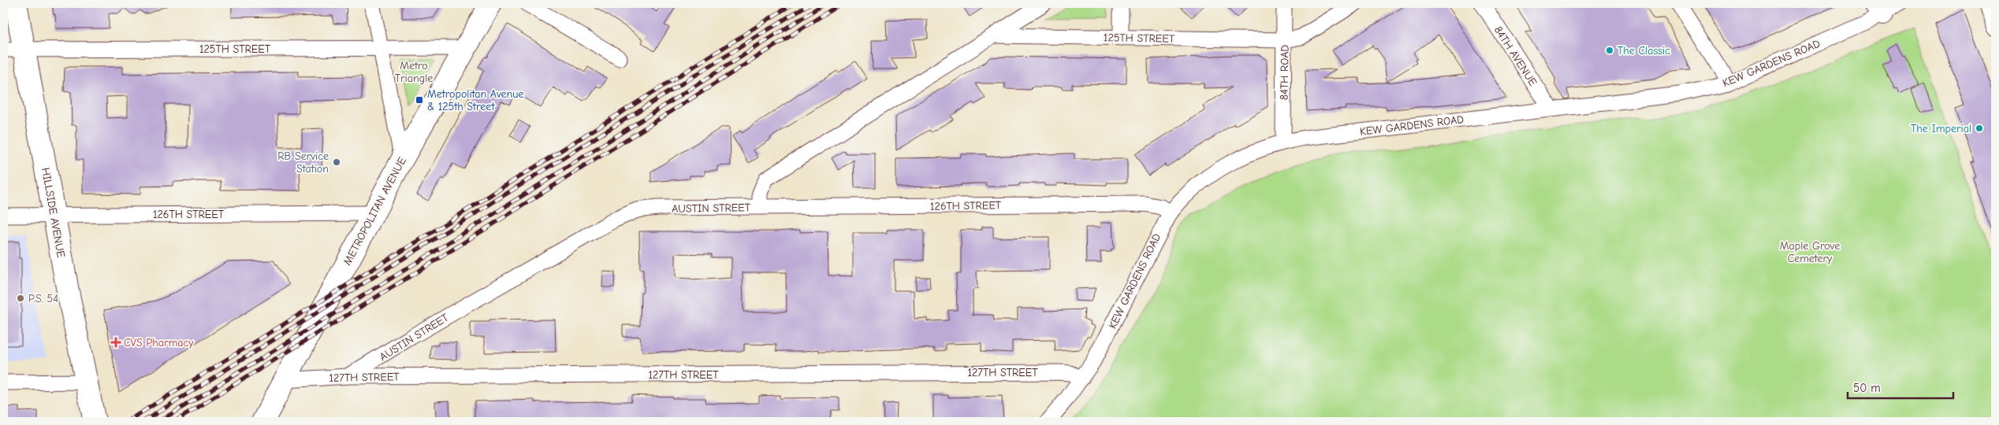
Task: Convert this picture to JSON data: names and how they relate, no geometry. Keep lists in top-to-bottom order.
{
  "streets": {
    "main road": ["METROPOLITAN AVENUE", "HILLSIDE AVENUE"],
    "street": [
      "125TH STREET",
      "84TH AVENUE",
      "KEW GARDENS ROAD",
      "84TH ROAD",
      "126TH STREET",
      "AUSTIN STREET",
      "127TH STREET"
    ]
  },
  "crossings": [
    ["125TH STREET", "84TH ROAD"],
    ["125TH STREET", "AUSTIN STREET"],
    ["125TH STREET", "METROPOLITAN AVENUE"],
    ["125TH STREET", "HILLSIDE AVENUE"],
    ["84TH AVENUE", "KEW GARDENS ROAD"],
    ["KEW GARDENS ROAD", "84TH ROAD"],
    ["KEW GARDENS ROAD", "126TH STREET"],
    ["KEW GARDENS ROAD", "127TH STREET"],
    ["126TH STREET", "AUSTIN STREET"],
    ["126TH STREET", "METROPOLITAN AVENUE"],
    ["126TH STREET", "HILLSIDE AVENUE"],
    ["AUSTIN STREET", "127TH STREET"],
    ["METROPOLITAN AVENUE", "127TH STREET"]
  ],
  "parks": ["Metro Triangle", "Maple Grove Cemetery"],
  "places": {
    "other": [
      "The Classic",
      "The Imperial",
      "RB Service Station",
      "P.S. 54"
    ],
    "transit": ["Metropolitan Avenue & 125th Street"],
    "health": ["CVS Pharmacy"]
  },
  "scale_bar": "50 m"
}
